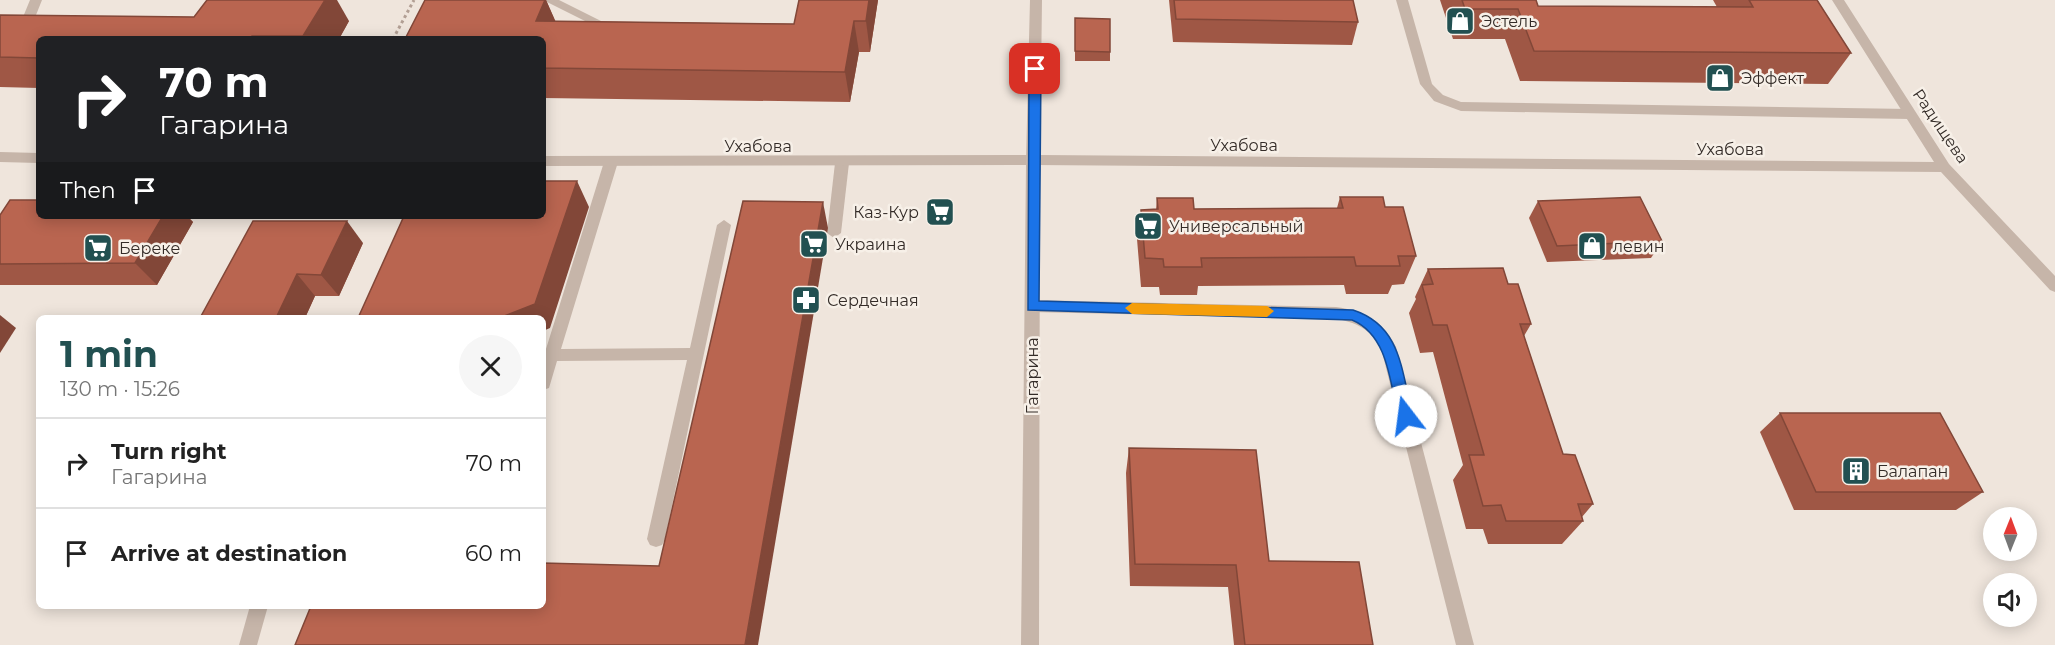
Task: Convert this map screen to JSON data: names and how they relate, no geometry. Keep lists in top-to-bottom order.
{
  "streets": {
    "street": ["Радищева", "Ухабова", "Гагарина"]
  },
  "crossings": [
    ["Радищева", "Ухабова"],
    ["Ухабова", "Гагарина"]
  ],
  "places": {
    "shop": ["Эстель", "Эффект", "левин"],
    "supermarket": [
      "Каз-Кур",
      "Универсальный",
      "Украина",
      "Береке"
    ],
    "pharmacy": ["Сердечная"],
    "building": ["Балапан"]
  },
  "north": "top",
  "page": {
    "turn": ["70 m", "Гагарина"],
    "then": "Then",
    "heading": ["1 min", "130 m · 15:26"],
    "list": [
      {
        "name": "Turn right",
        "note": "Гагарина",
        "value": "70 m"
      },
      {
        "name": "Arrive at destination",
        "value": "60 m"
      }
    ]
  }
}
